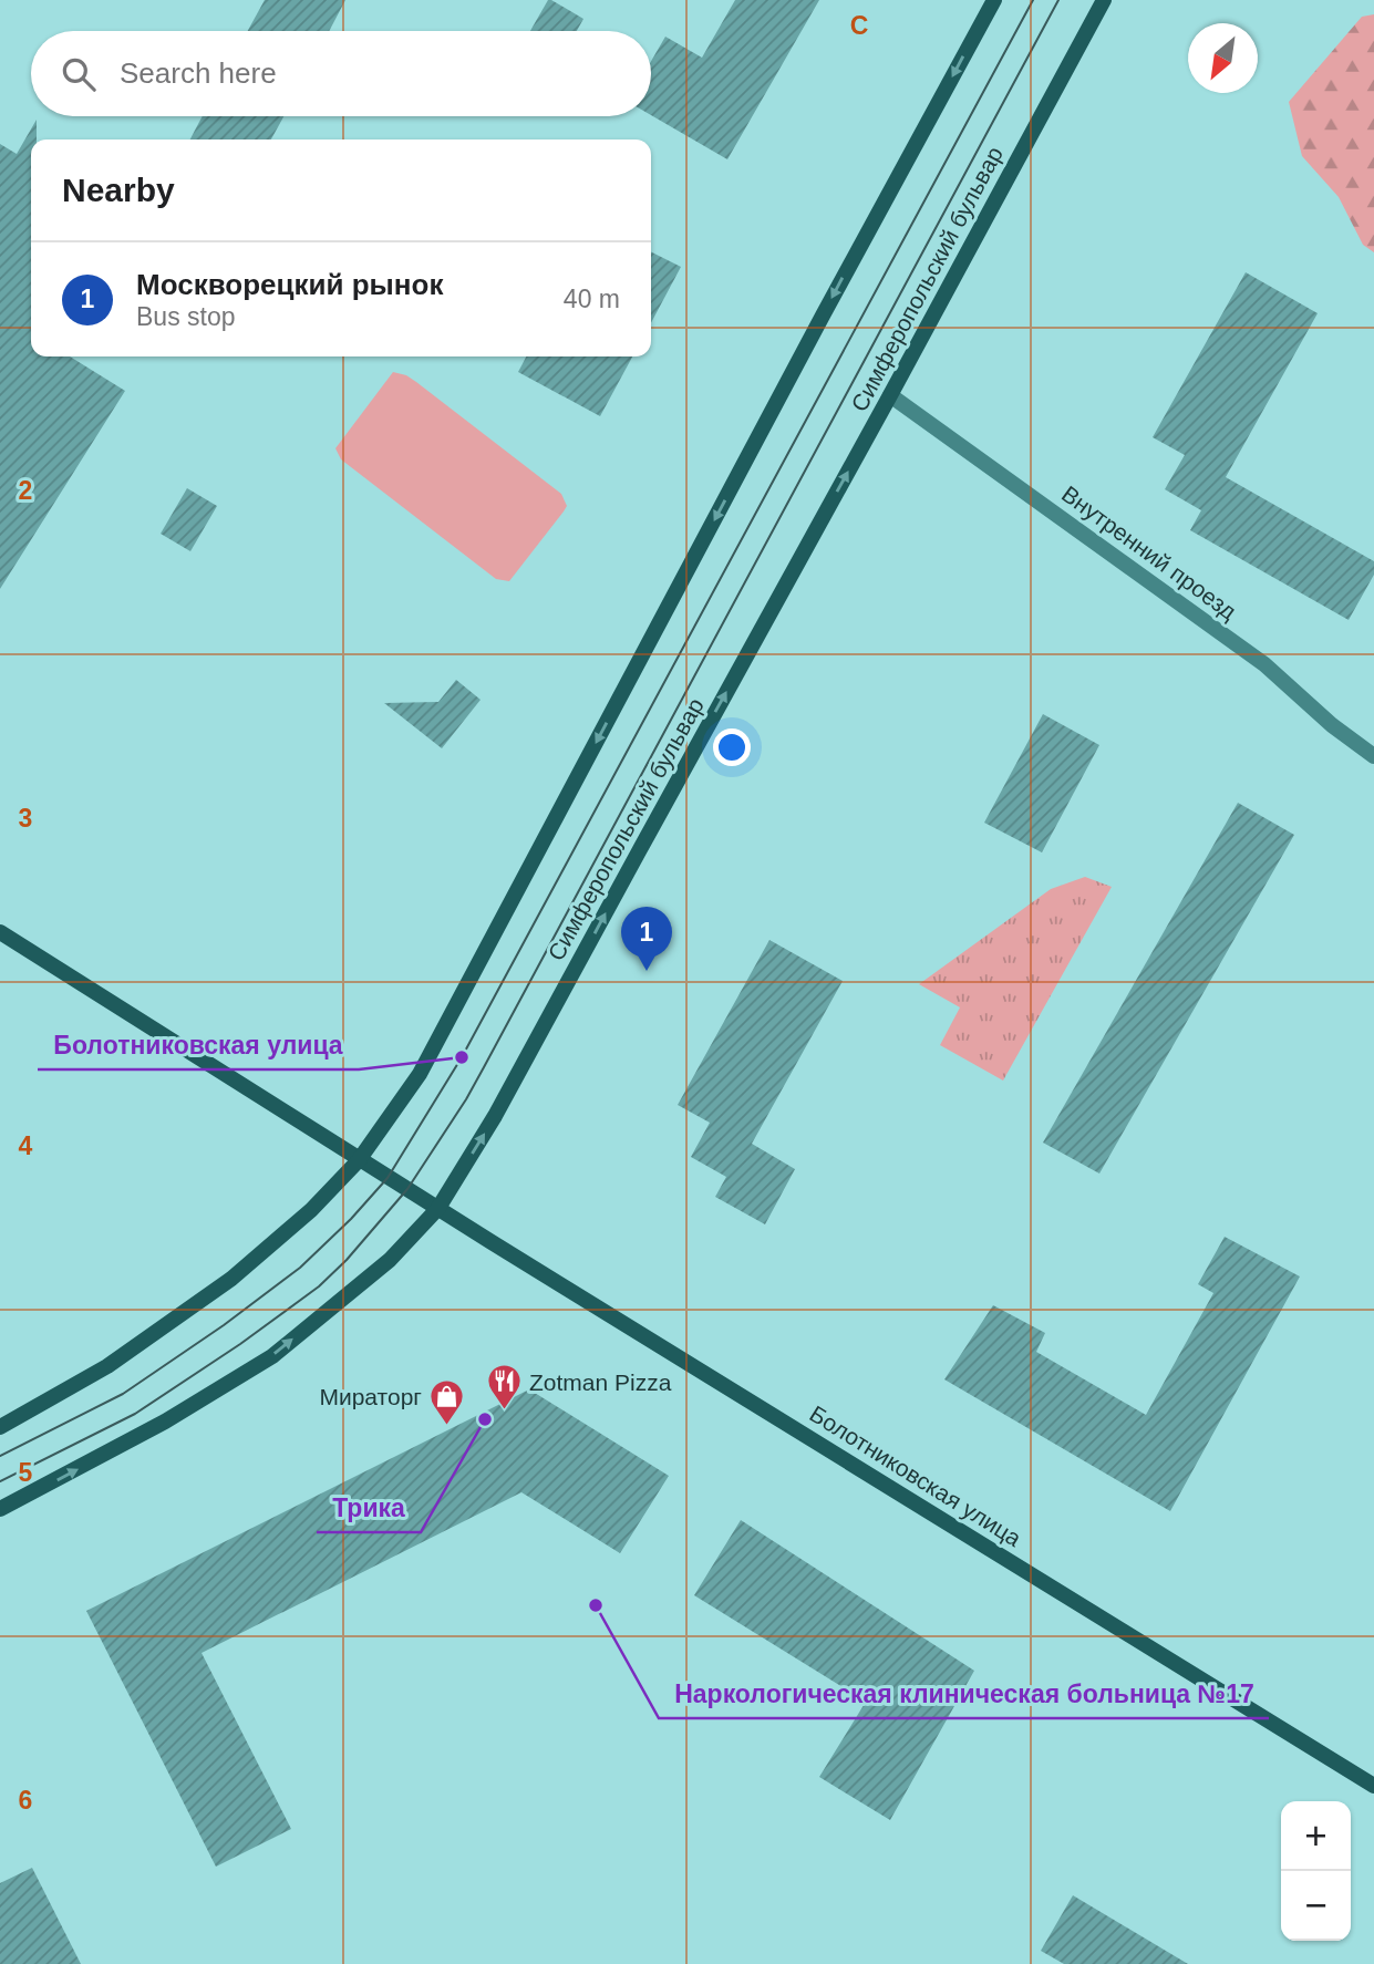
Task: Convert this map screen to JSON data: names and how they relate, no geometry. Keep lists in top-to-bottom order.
{
  "streets": {
    "main road": ["Симферопольский бульвар", "Болотниковская улица"],
    "street": ["Внутренний проезд"]
  },
  "crossings": [
    ["Симферопольский бульвар", "Внутренний проезд"],
    ["Симферопольский бульвар", "Болотниковская улица"]
  ],
  "places": {
    "other": ["Болотниковская улица", "Трика", "Наркологическая клиническая больница №17"],
    "restaurant": ["Zotman Pizza"],
    "shop": ["Мираторг"]
  },
  "north": "bottom left",
  "page": {
    "search": "Search here",
    "heading": "Nearby",
    "list": [
      {
        "mark": "1",
        "name": "Москворецкий рынок",
        "note": "Bus stop",
        "value": "40 m"
      }
    ],
    "pins": "1",
    "map_buttons": ["+", "−"]
  },
  "grid": {
    "columns": ["C"],
    "rows": [
      "2",
      "3",
      "4",
      "5",
      "6"
    ]
  }
}
